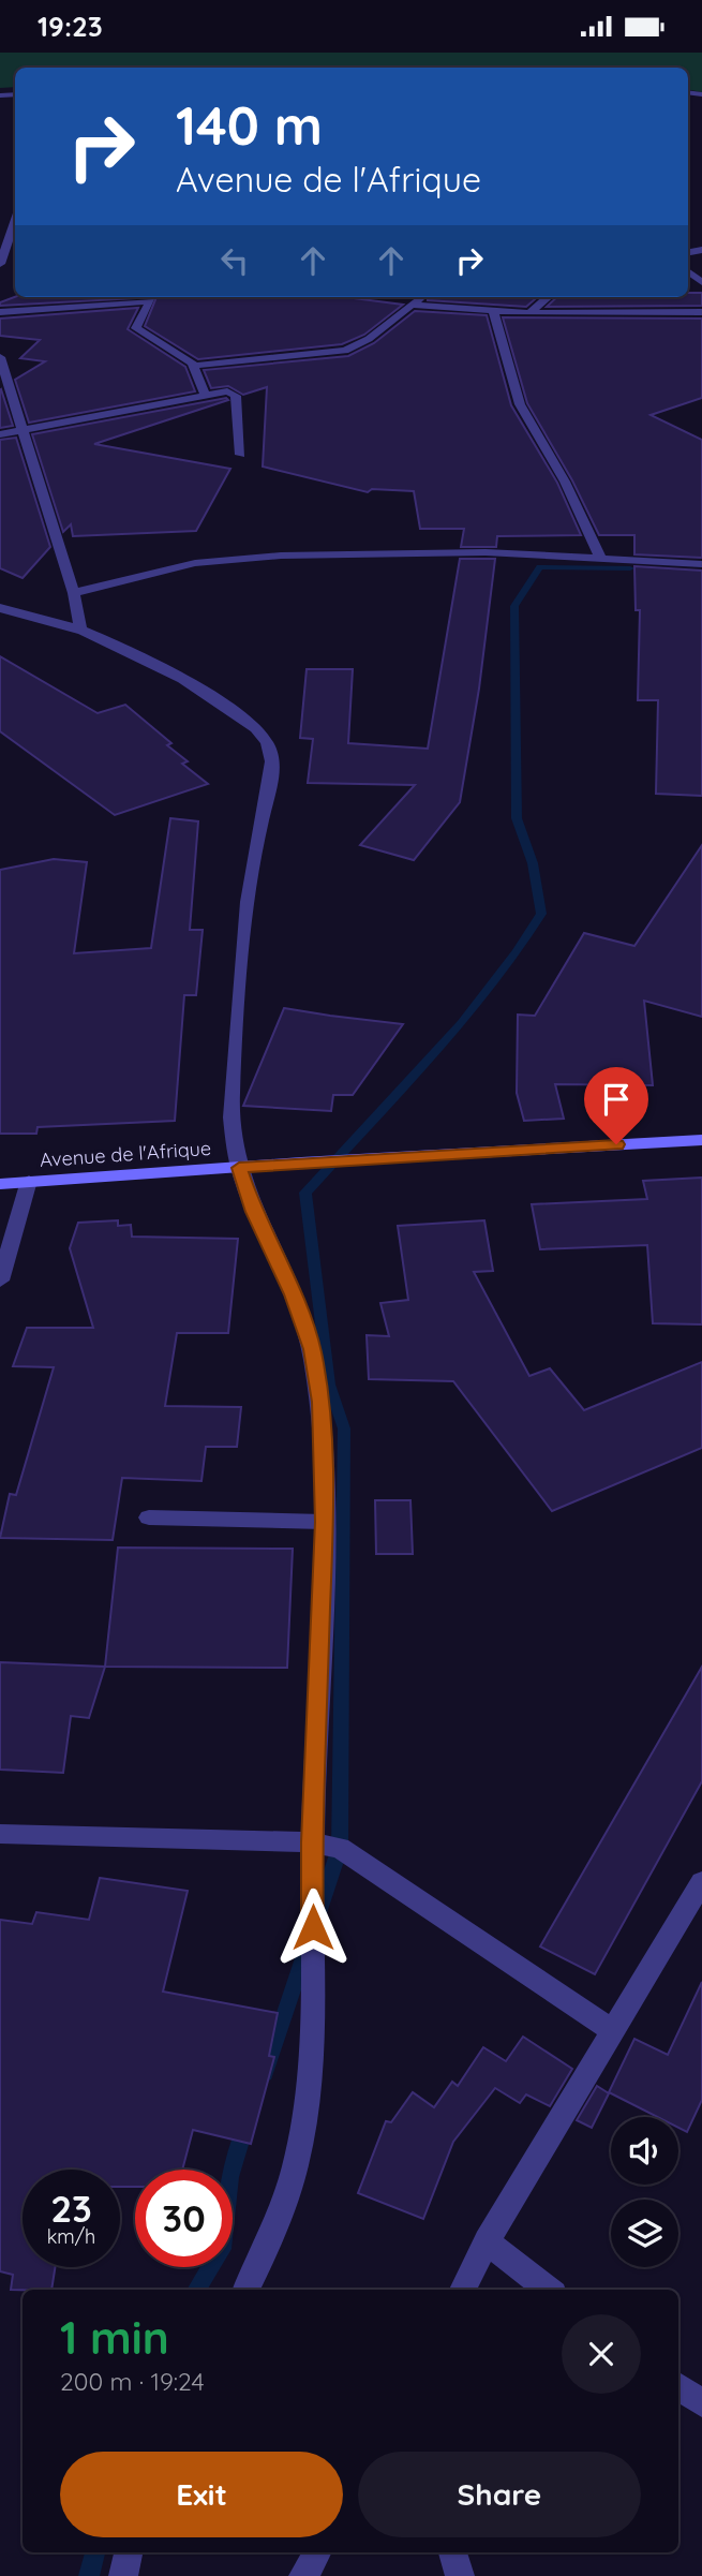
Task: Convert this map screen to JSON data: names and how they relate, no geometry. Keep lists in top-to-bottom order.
{
  "streets": {
    "main road": ["Avenue de l'Afrique"]
  },
  "page": {
    "status": "19:23",
    "turn": ["140 m", "Avenue de l'Afrique"],
    "speed": "23 km/h",
    "limit": "30",
    "heading": ["1 min", "200 m · 19:24"],
    "buttons": ["Exit", "Share"]
  }
}
